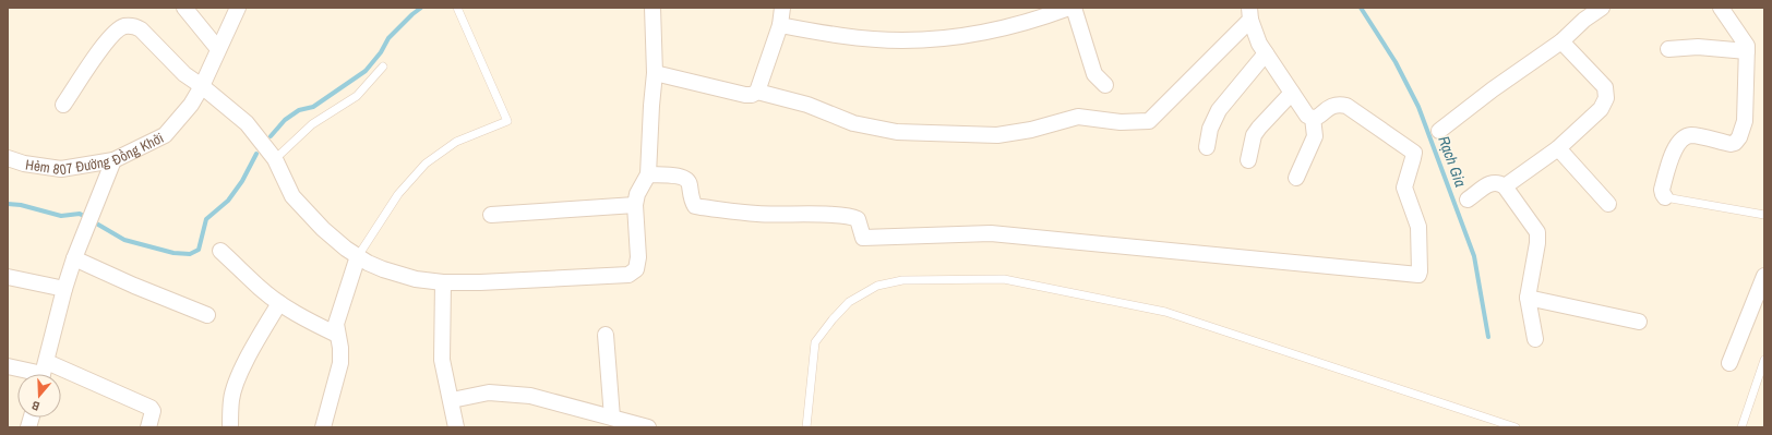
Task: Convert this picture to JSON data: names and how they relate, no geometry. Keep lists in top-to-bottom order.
{
  "streets": {
    "street": ["Hẻm 807 Đường Đồng Khởi"]
  },
  "water": ["Rạch Gia"],
  "north": "bottom"
}
